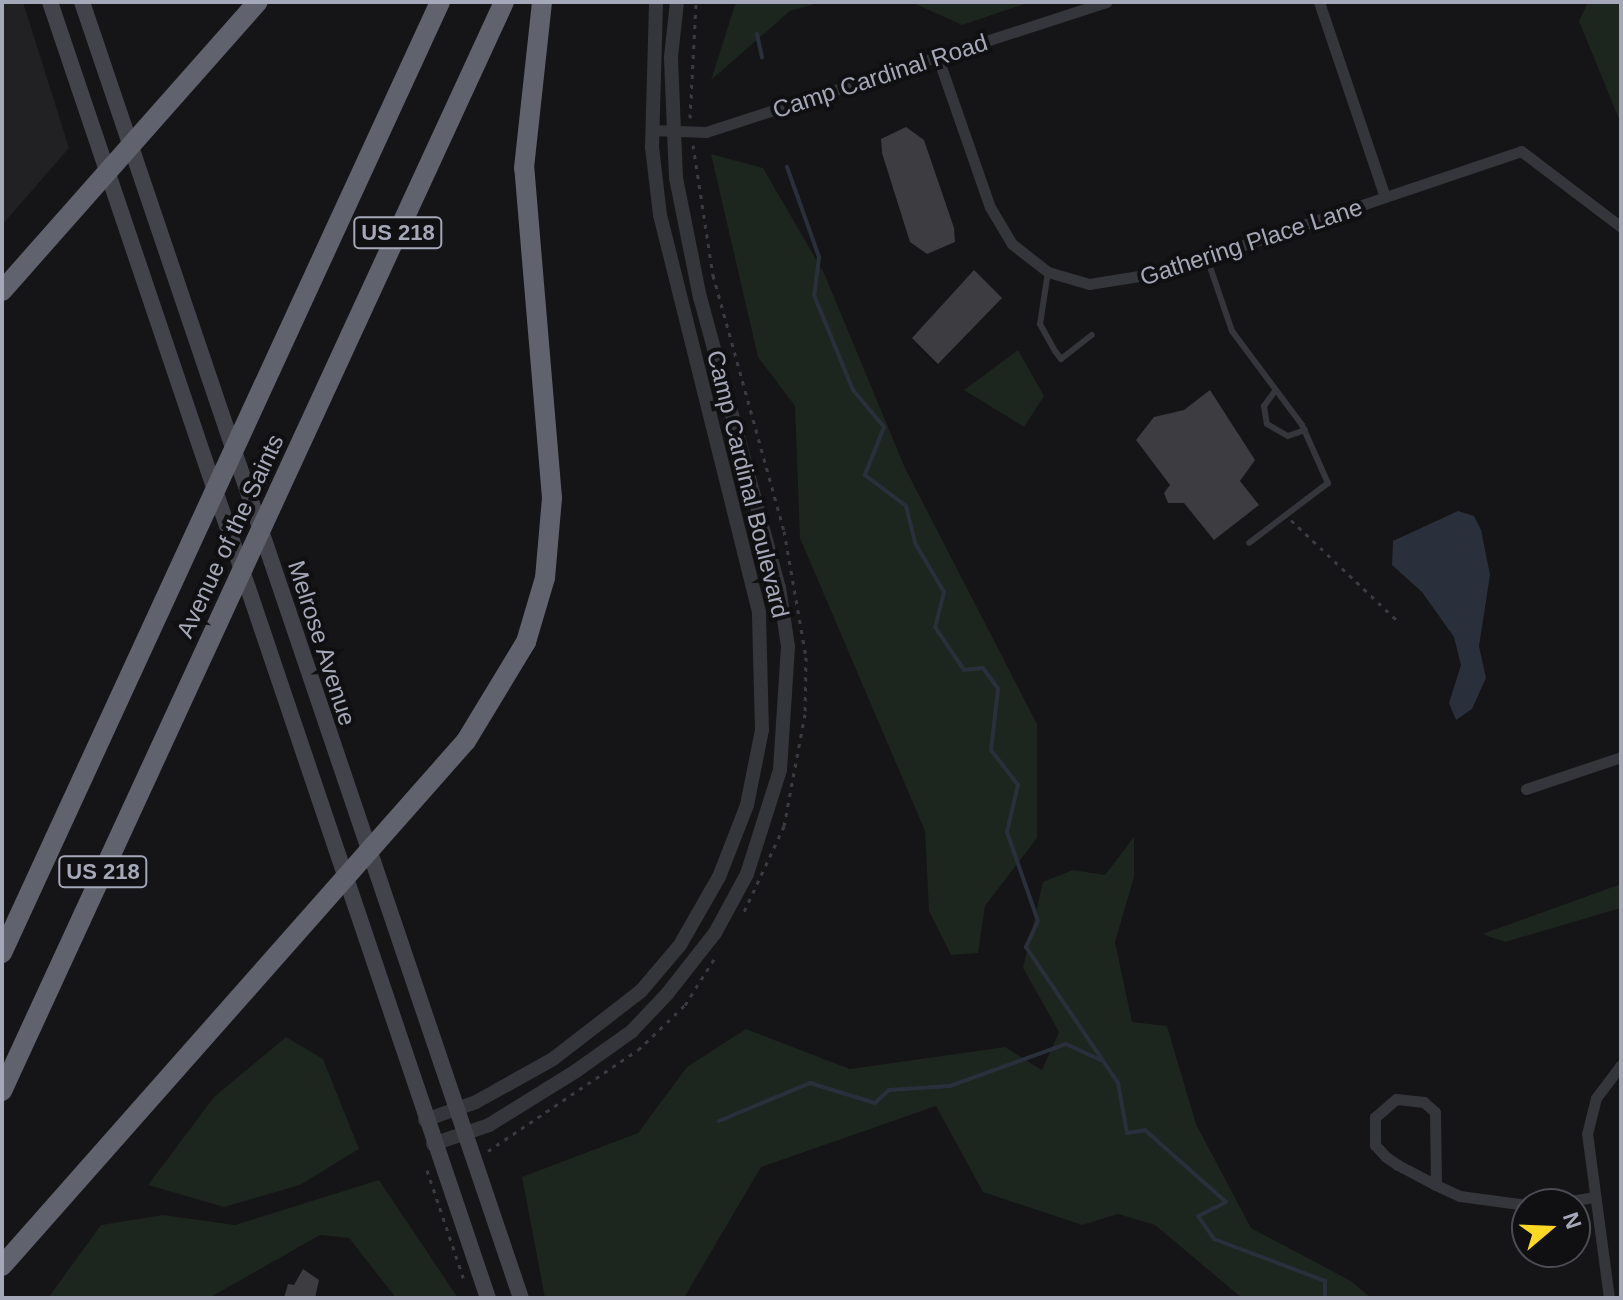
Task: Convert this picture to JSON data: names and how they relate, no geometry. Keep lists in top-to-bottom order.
{
  "streets": {
    "highway": ["US 218", "Avenue of the Saints"],
    "main road": ["Melrose Avenue"],
    "street": ["Camp Cardinal Road", "Gathering Place Lane", "Camp Cardinal Boulevard"]
  },
  "crossings": [
    ["Camp Cardinal Road", "Gathering Place Lane"],
    ["Camp Cardinal Road", "Camp Cardinal Boulevard"],
    ["Camp Cardinal Boulevard", "Melrose Avenue"]
  ],
  "north": "right"
}
